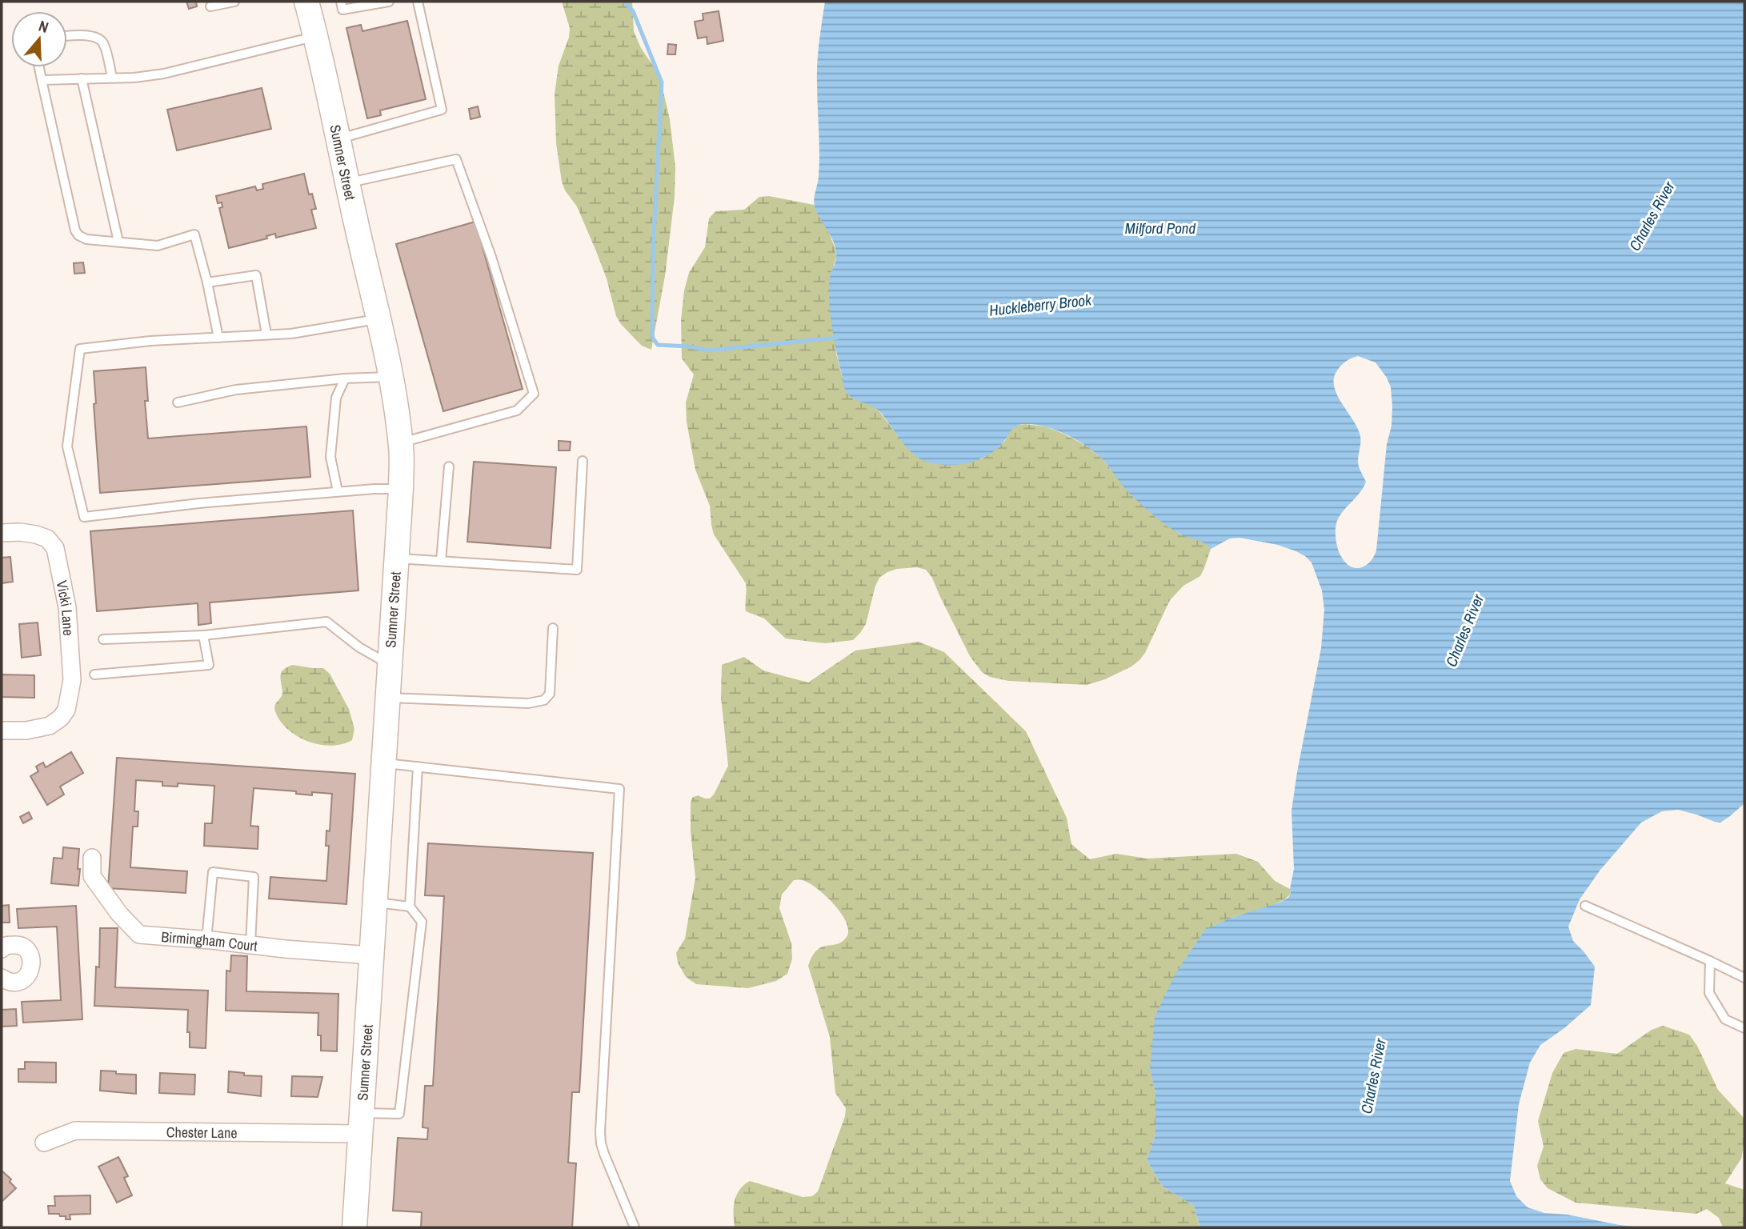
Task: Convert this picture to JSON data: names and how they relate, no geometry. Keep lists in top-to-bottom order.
{
  "streets": {
    "street": [
      "Sumner Street",
      "Vicki Lane",
      "Birmingham Court",
      "Chester Lane"
    ]
  },
  "crossings": [
    ["Sumner Street", "Birmingham Court"],
    ["Sumner Street", "Chester Lane"]
  ],
  "water": ["Charles River", "Milford Pond", "Huckleberry Brook"],
  "north": "top"
}
